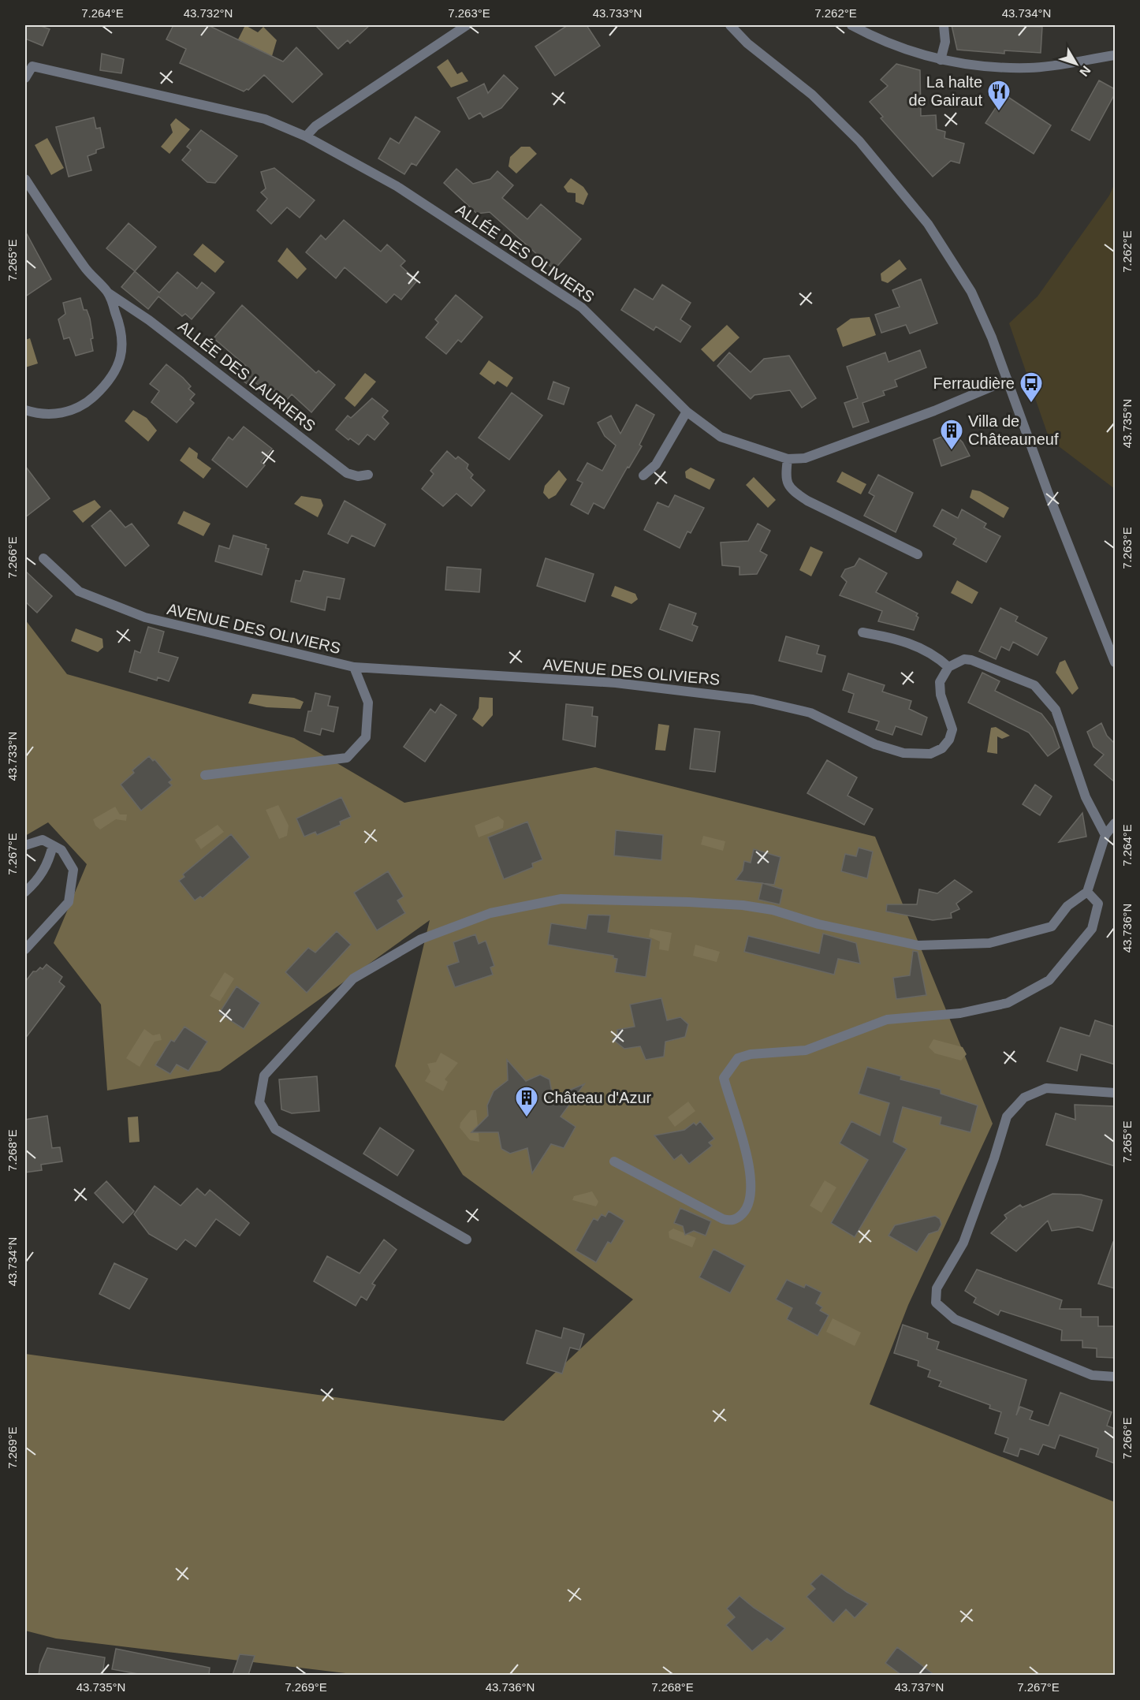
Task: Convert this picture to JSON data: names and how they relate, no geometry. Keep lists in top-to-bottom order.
{
  "streets": {
    "street": ["ALLÉE DES OLIVIERS", "ALLÉE DES LAURIERS", "AVENUE DES OLIVIERS"]
  },
  "places": {
    "restaurant": ["La halte de Gairaut"],
    "bus stop": ["Ferraudière"],
    "building": ["Villa de Châteauneuf", "Château d'Azur"]
  },
  "north": "bottom right",
  "coordinates": [
    "7.264°E",
    "43.732°N",
    "7.263°E",
    "43.733°N",
    "7.262°E",
    "43.734°N",
    "7.265°E",
    "43.735°N",
    "7.266°E",
    "7.267°E",
    "43.736°N",
    "7.268°E",
    "7.269°E",
    "43.737°N"
  ]
}
